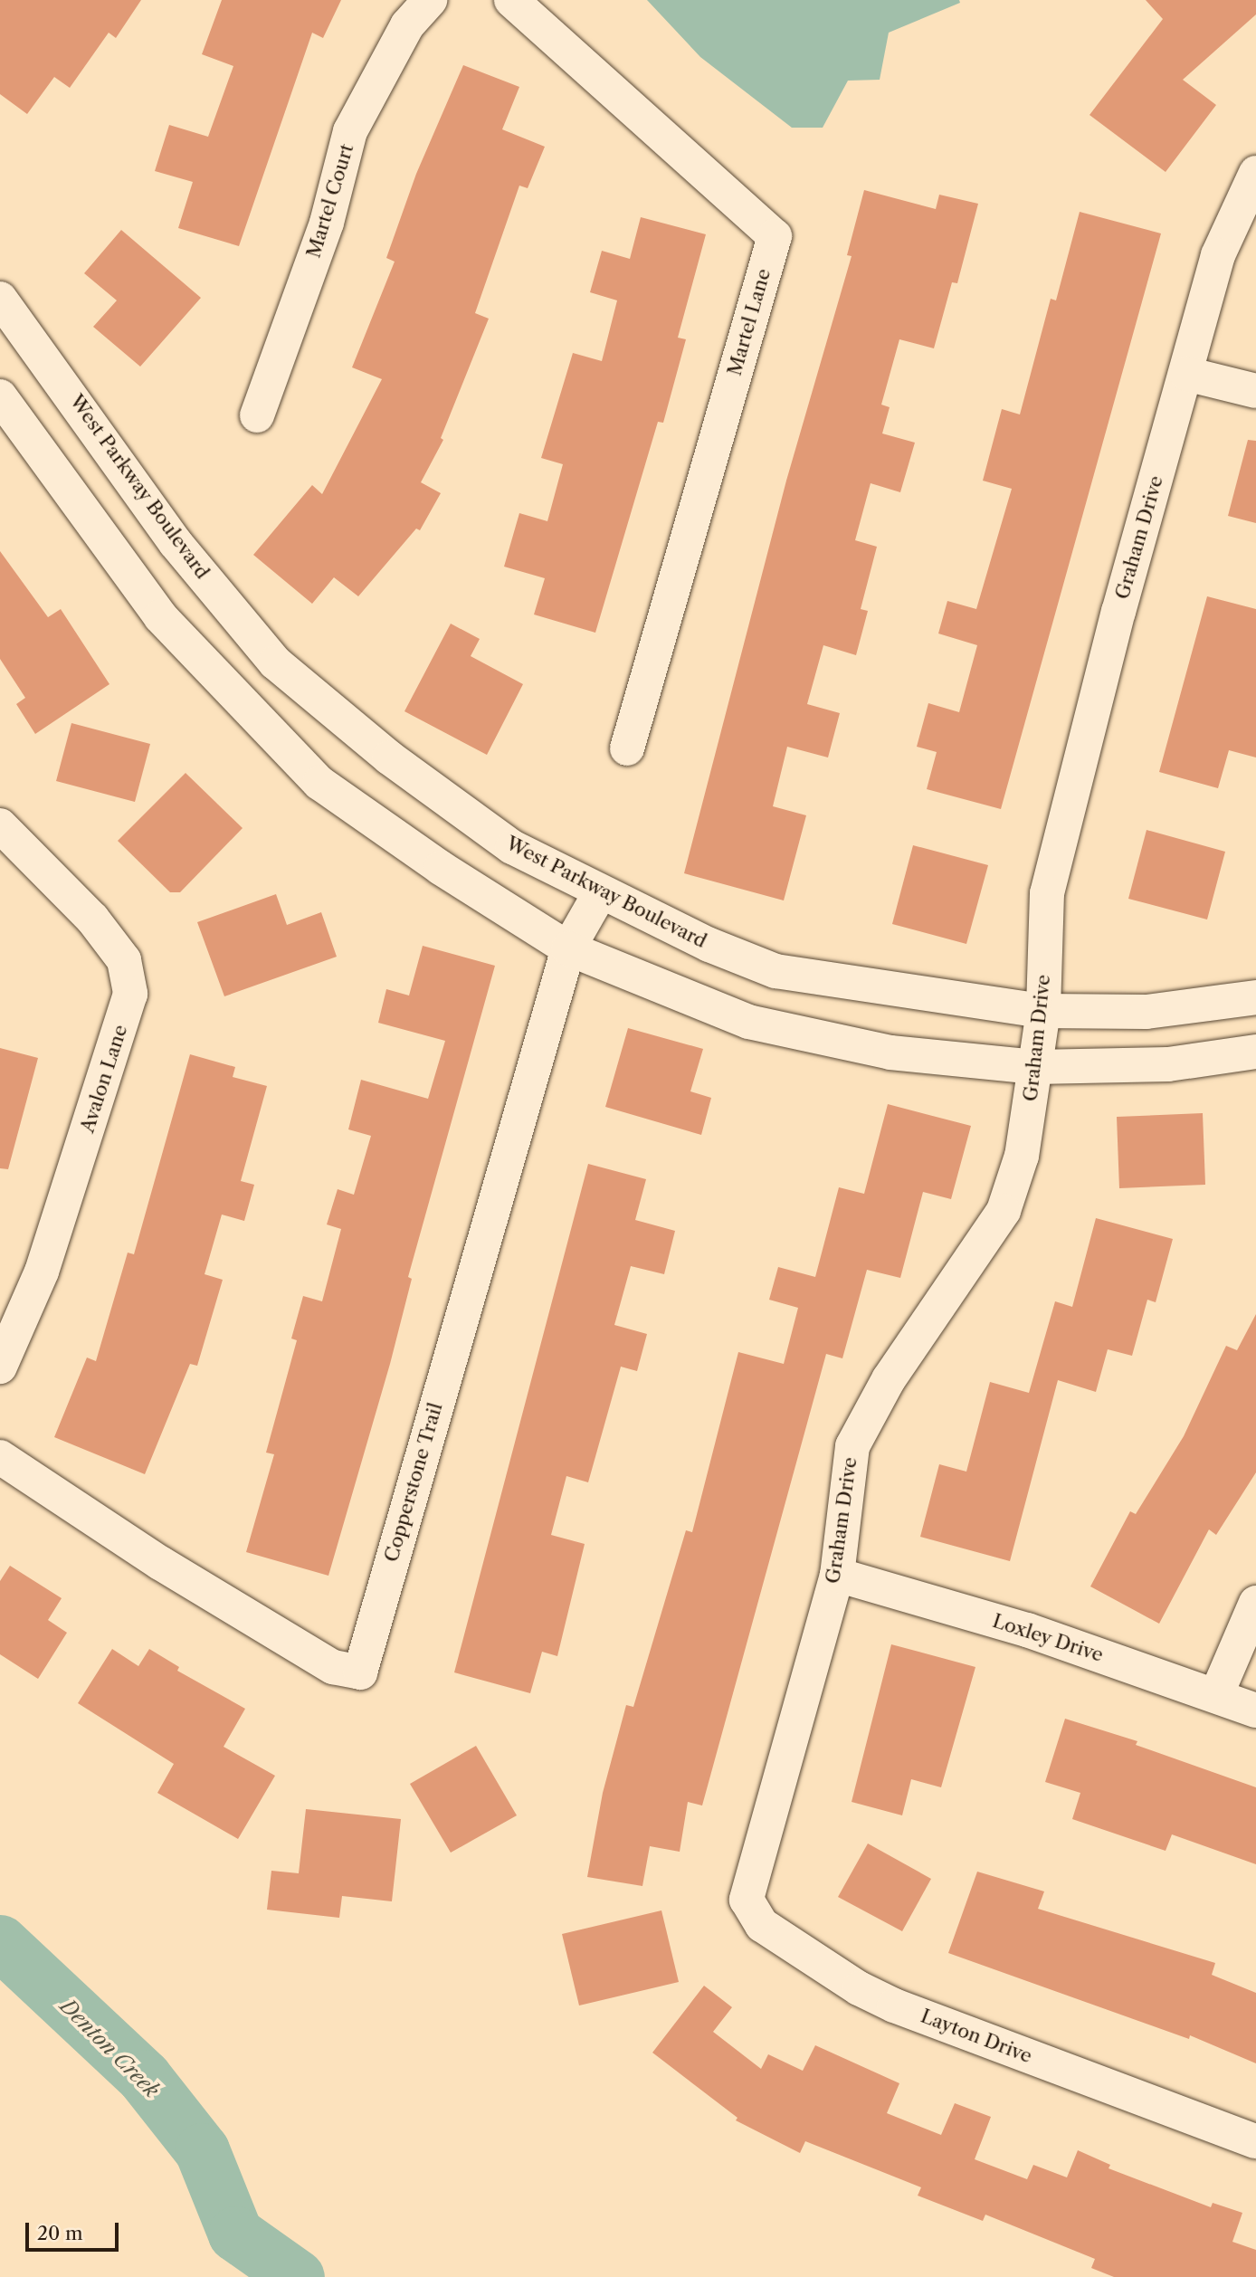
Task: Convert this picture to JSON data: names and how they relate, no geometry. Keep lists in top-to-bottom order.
{
  "streets": {
    "street": [
      "Martel Court",
      "Martel Lane",
      "West Parkway Boulevard",
      "Graham Drive",
      "Avalon Lane",
      "Copperstone Trail",
      "Loxley Drive",
      "Layton Drive"
    ]
  },
  "crossings": [
    ["West Parkway Boulevard", "Graham Drive"],
    ["West Parkway Boulevard", "Copperstone Trail"],
    ["Graham Drive", "Loxley Drive"],
    ["Graham Drive", "Layton Drive"]
  ],
  "water": ["Denton Creek"],
  "scale_bar": "20 m"
}
